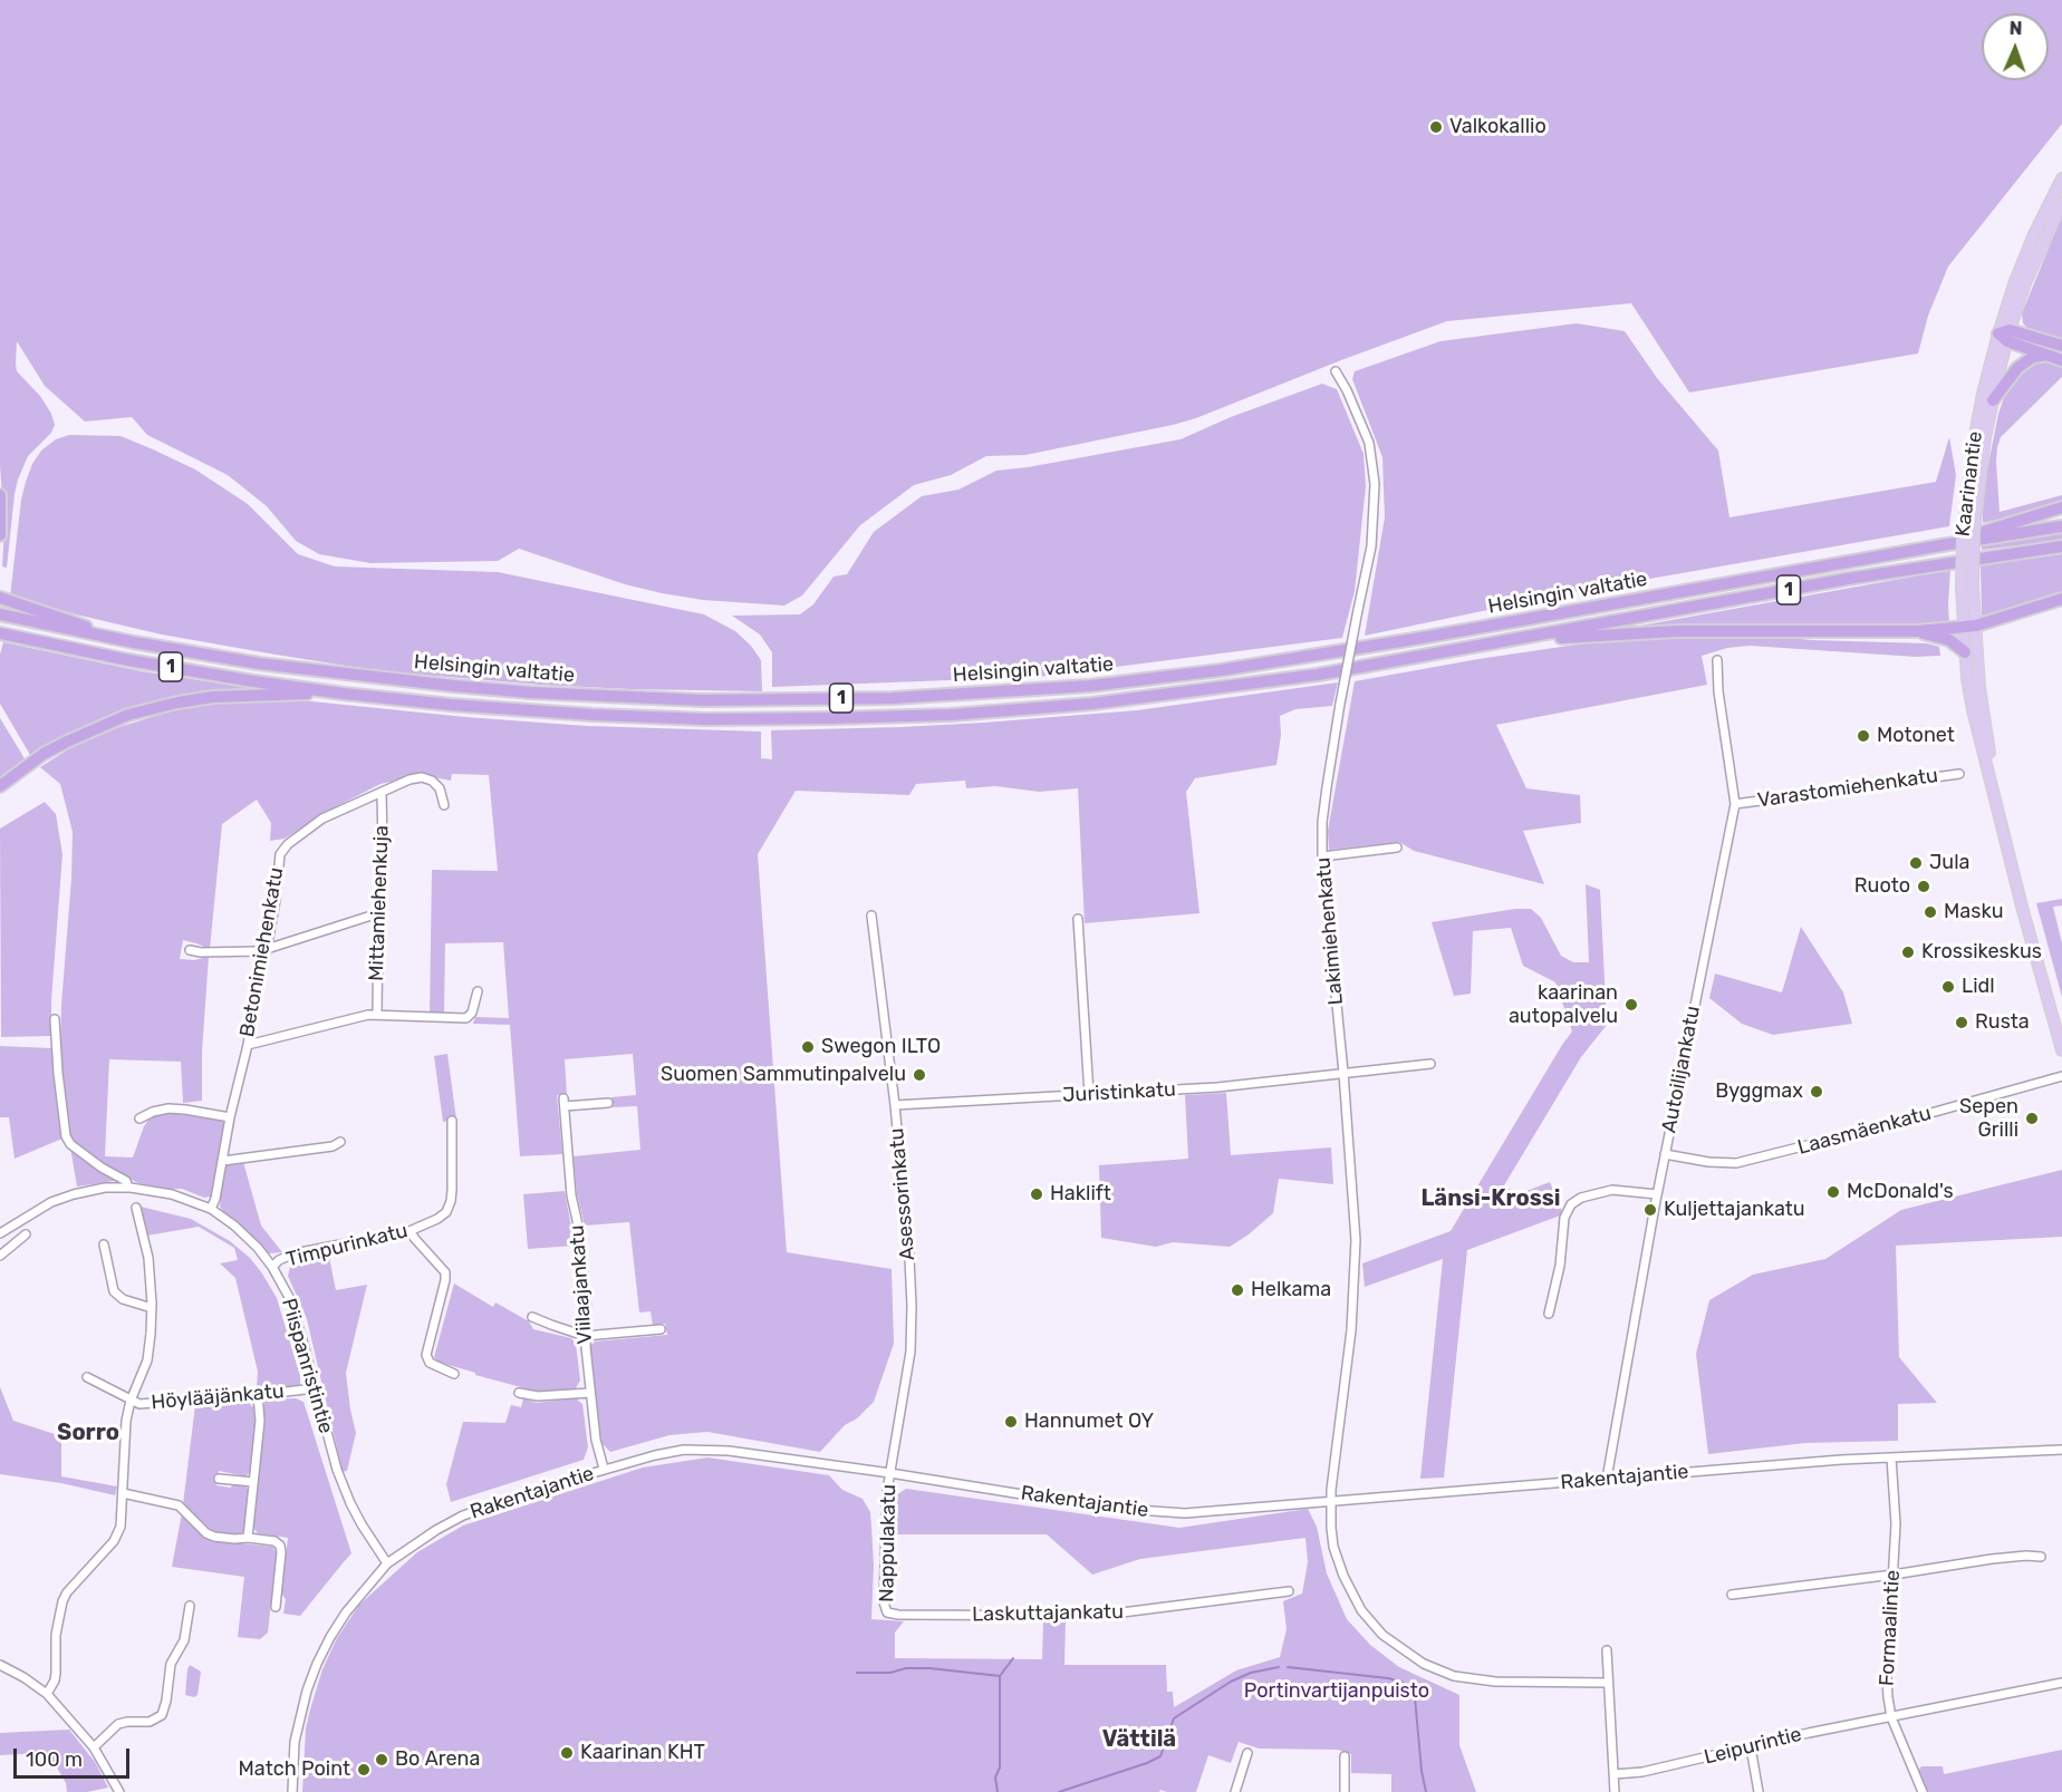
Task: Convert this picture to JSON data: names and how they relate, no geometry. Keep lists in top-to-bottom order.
{
  "streets": {
    "highway": ["1", "Helsingin valtatie"],
    "main road": ["Kaarinantie"],
    "street": [
      "Varastomiehenkatu",
      "Mittamiehenkuja",
      "Lakimiehenkatu",
      "Betonimiehenkatu",
      "Autoilijankatu",
      "Juristinkatu",
      "Laasmäenkatu",
      "Asessorinkatu",
      "Timpurinkatu",
      "Viilaajankatu",
      "Piispanristintie",
      "Höylääjänkatu",
      "Rakentajantie",
      "Nappulakatu",
      "Laskuttajankatu",
      "Formaalintie",
      "Leipurintie"
    ]
  },
  "crossings": [
    ["Varastomiehenkatu", "Autoilijankatu"],
    ["Mittamiehenkuja", "Betonimiehenkatu"],
    ["Lakimiehenkatu", "Juristinkatu"],
    ["Lakimiehenkatu", "Rakentajantie"],
    ["Betonimiehenkatu", "Piispanristintie"],
    ["Autoilijankatu", "Laasmäenkatu"],
    ["Autoilijankatu", "Rakentajantie"],
    ["Juristinkatu", "Asessorinkatu"],
    ["Asessorinkatu", "Rakentajantie"],
    ["Asessorinkatu", "Nappulakatu"],
    ["Timpurinkatu", "Piispanristintie"],
    ["Viilaajankatu", "Rakentajantie"],
    ["Piispanristintie", "Höylääjänkatu"],
    ["Piispanristintie", "Rakentajantie"],
    ["Rakentajantie", "Nappulakatu"],
    ["Rakentajantie", "Formaalintie"],
    ["Nappulakatu", "Laskuttajankatu"],
    ["Formaalintie", "Leipurintie"]
  ],
  "districts": ["Länsi-Krossi", "Sorro", "Vättilä"],
  "parks": ["Portinvartijanpuisto"],
  "places": [
    "Valkokallio",
    "Motonet",
    "Jula",
    "Ruoto",
    "Masku",
    "Krossikeskus",
    "Lidl",
    "kaarinan autopalvelu",
    "Rusta",
    "Swegon ILTO",
    "Suomen Sammutinpalvelu",
    "Byggmax",
    "Sepen Grilli",
    "McDonald's",
    "Haklift",
    "Kuljettajankatu",
    "Helkama",
    "Hannumet OY",
    "Kaarinan KHT",
    "Bo Arena",
    "Match Point"
  ],
  "scale_bar": "100 m",
  "north": "top"
}
